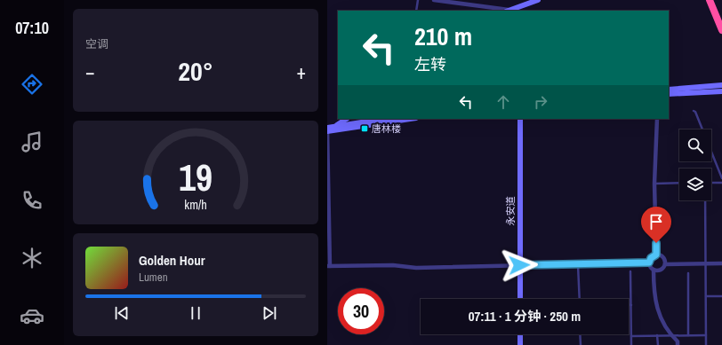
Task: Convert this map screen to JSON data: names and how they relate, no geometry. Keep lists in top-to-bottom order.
{
  "streets": {
    "main road": ["永安道"]
  },
  "places": {
    "transit": ["唐林楼"]
  },
  "page": {
    "tabs": "07:10",
    "tile": "空调",
    "turn": ["210 m", "左转"],
    "heat": ["−", "20°", "+"],
    "song": ["Golden Hour", "Lumen"],
    "limit": "30",
    "trip": "07:11 · 1 分钟 · 250 m",
    "gauge": ["19", "km/h"]
  }
}
